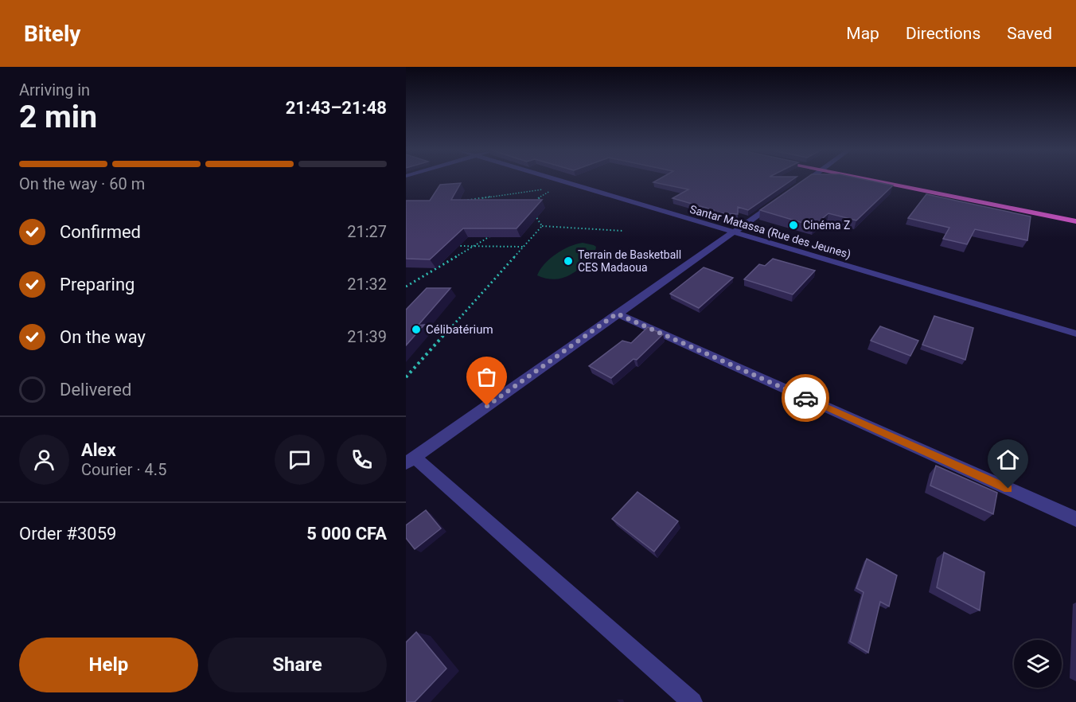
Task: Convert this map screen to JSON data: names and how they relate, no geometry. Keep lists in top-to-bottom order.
{
  "streets": {
    "street": ["Santar Matassa (Rue des Jeunes)"]
  },
  "places": ["Cinéma Z", "Terrain de Basketball CES Madaoua", "Célibatérium"],
  "page": {
    "header": "Bitely",
    "nav": ["Map", "Directions", "Saved"],
    "heading": ["2 min", "Arriving in", "21:43–21:48"],
    "panel": [
      "Alex",
      "Courier · 4.5",
      "Order #3059",
      "5 000 CFA"
    ],
    "bar": "On the way · 60 m",
    "list": [
      ["Confirmed", "21:27"],
      ["Preparing", "21:32"],
      ["On the way", "21:39"],
      "Delivered"
    ],
    "buttons": ["Help", "Share"]
  }
}
